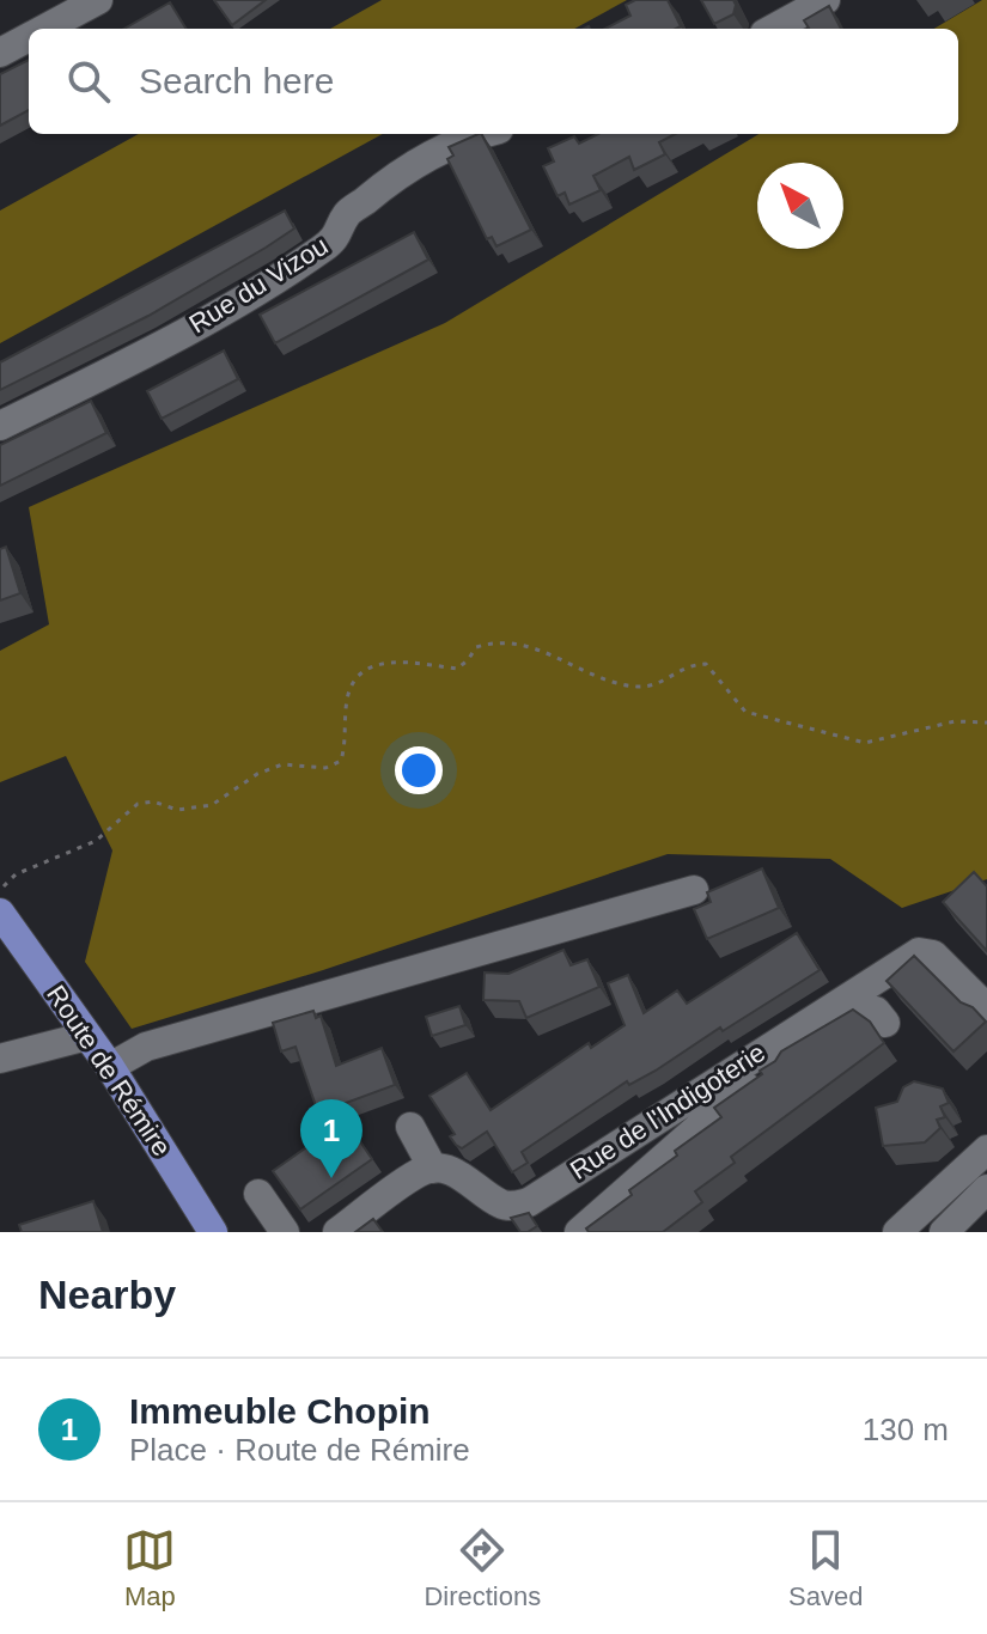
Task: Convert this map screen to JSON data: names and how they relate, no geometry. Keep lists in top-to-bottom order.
{
  "streets": {
    "main road": ["Route de Rémire"],
    "street": ["Rue du Vizou", "Rue de l'Indigoterie"]
  },
  "north": "top left",
  "page": {
    "search": "Search here",
    "pins": "1",
    "heading": "Nearby",
    "list": [
      {
        "mark": "1",
        "name": "Immeuble Chopin",
        "note": "Place · Route de Rémire",
        "value": "130 m"
      }
    ],
    "nav": ["Map", "Directions", "Saved"]
  }
}
